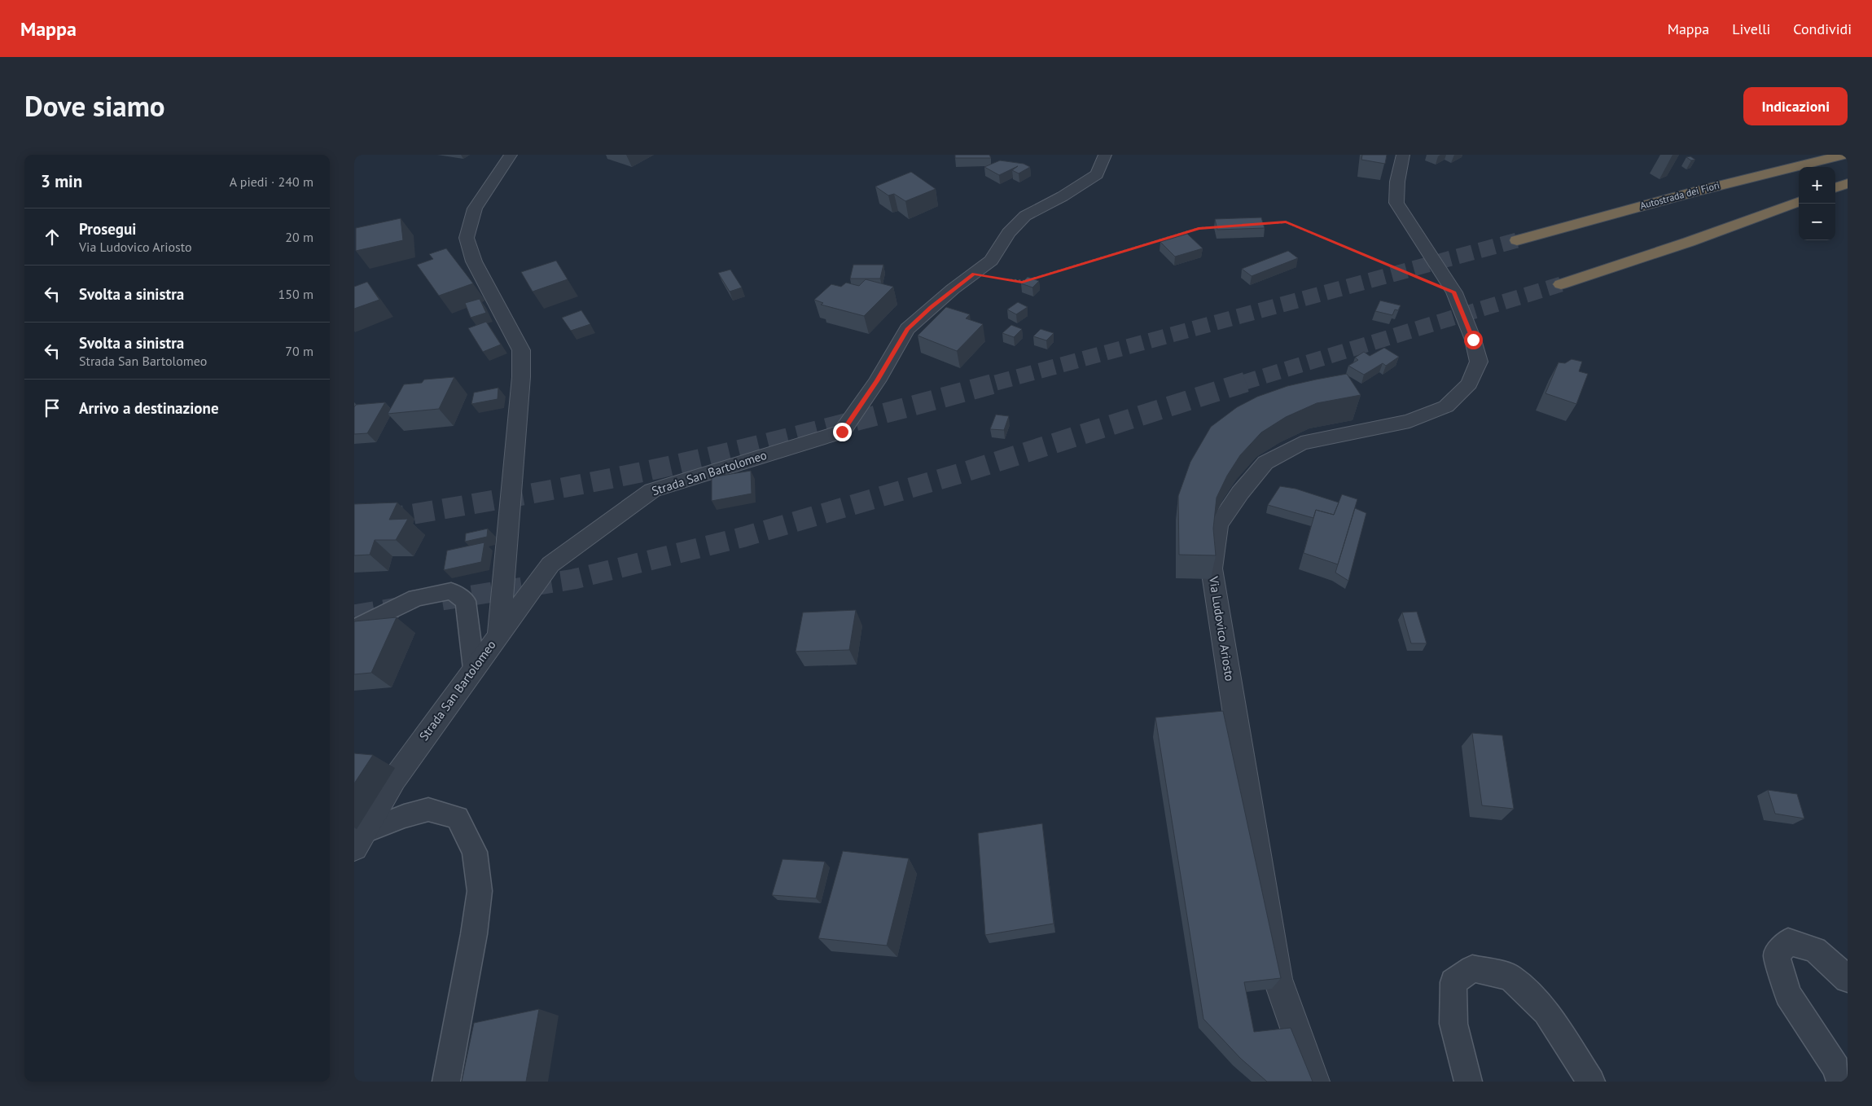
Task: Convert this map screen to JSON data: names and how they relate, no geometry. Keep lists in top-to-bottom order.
{
  "streets": {
    "highway": ["Autostrada dei Fiori"],
    "street": ["Strada San Bartolomeo", "Via Ludovico Ariosto"]
  },
  "page": {
    "header": "Mappa",
    "nav": ["Mappa", "Livelli", "Condividi"],
    "title": "Dove siamo",
    "buttons": "Indicazioni",
    "heading": ["3 min", "A piedi · 240 m"],
    "map_buttons": ["+", "−"],
    "list": [
      ["Prosegui", "Via Ludovico Ariosto", "20 m"],
      ["Svolta a sinistra", "150 m"],
      ["Svolta a sinistra", "Strada San Bartolomeo", "70 m"],
      "Arrivo a destinazione"
    ]
  }
}
